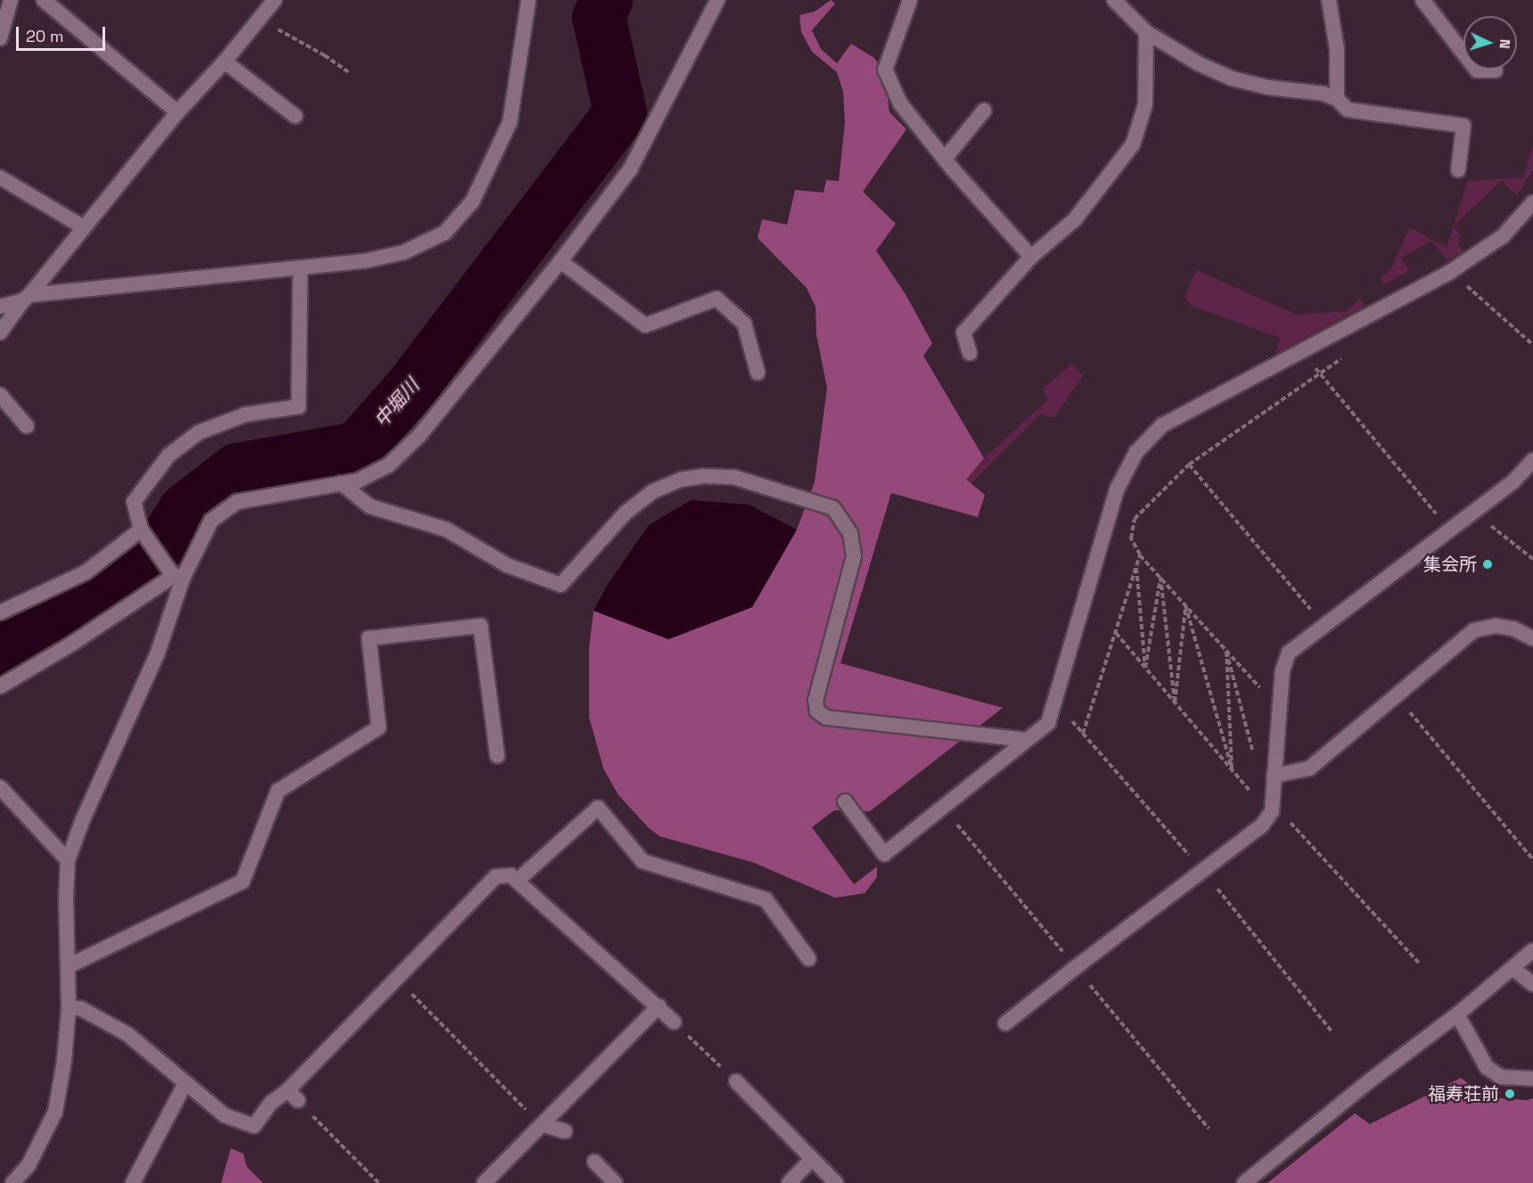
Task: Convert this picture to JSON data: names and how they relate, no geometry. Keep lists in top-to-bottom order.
{
  "water": ["中堀川"],
  "places": ["集会所", "福寿荘前"],
  "scale_bar": "20 m",
  "north": "right"
}
